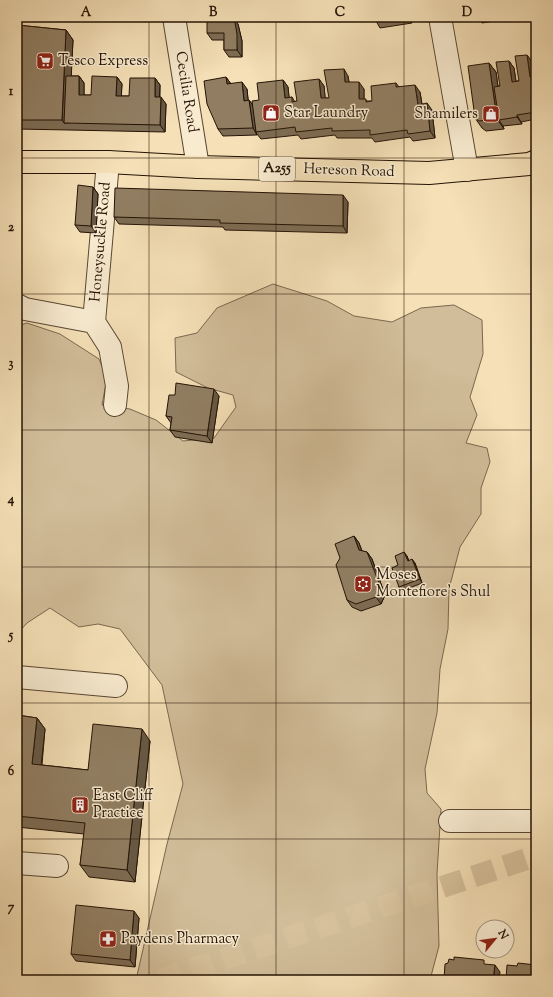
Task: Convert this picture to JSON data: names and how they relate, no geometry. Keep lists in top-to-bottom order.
{
  "streets": {
    "main road": ["A255", "Hereson Road"],
    "street": ["Cecilia Road", "Honeysuckle Road"]
  },
  "crossings": [
    ["Cecilia Road", "Hereson Road"],
    ["Hereson Road", "Honeysuckle Road"]
  ],
  "places": {
    "supermarket": ["Tesco Express"],
    "shop": ["Star Laundry", "Shamilers"],
    "synagogue": ["Moses Montefiore's Shul"],
    "building": ["East Cliff Practice"],
    "pharmacy": ["Paydens Pharmacy"]
  },
  "north": "top right",
  "grid": {
    "columns": [
      "A",
      "B",
      "C",
      "D"
    ],
    "rows": [
      "1",
      "2",
      "3",
      "4",
      "5",
      "6",
      "7"
    ]
  }
}
